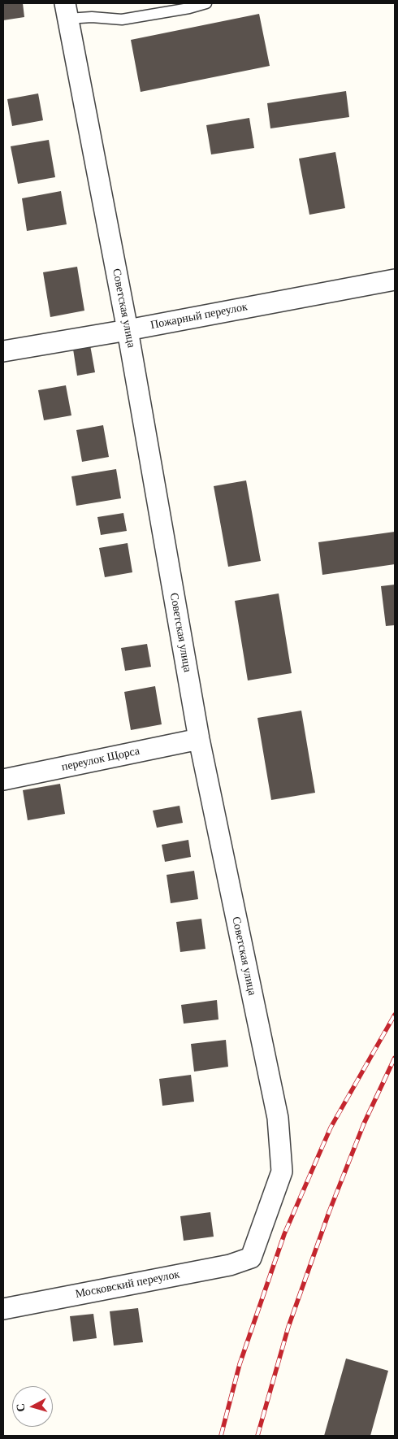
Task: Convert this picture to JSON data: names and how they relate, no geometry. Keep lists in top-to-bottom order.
{
  "streets": {
    "street": [
      "Советская улица",
      "Пожарный переулок",
      "переулок Щорса",
      "Московский переулок"
    ]
  },
  "crossings": [
    ["Советская улица", "Пожарный переулок"],
    ["Советская улица", "переулок Щорса"],
    ["Советская улица", "Московский переулок"]
  ],
  "north": "left"
}
